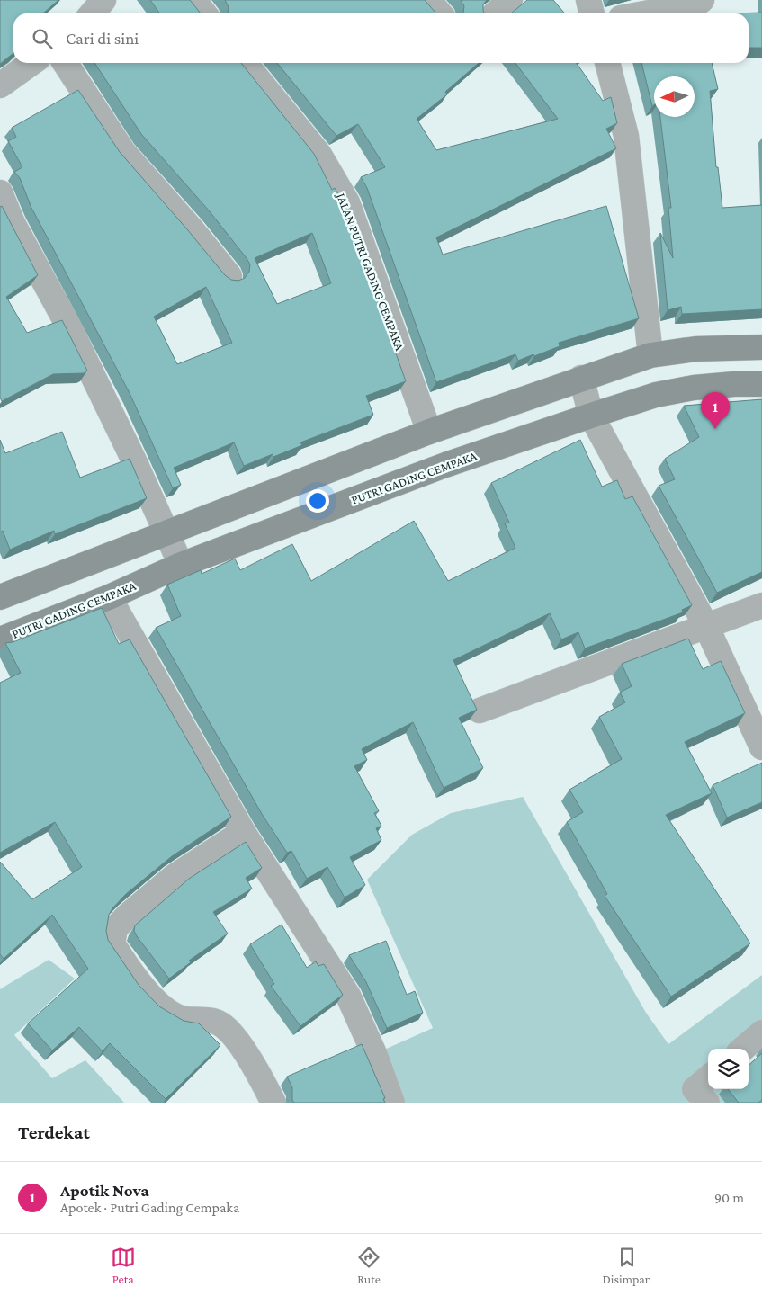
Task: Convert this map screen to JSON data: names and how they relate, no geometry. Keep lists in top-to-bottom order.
{
  "streets": {
    "street": ["JALAN PUTRI GADING CEMPAKA", "PUTRI GADING CEMPAKA"]
  },
  "north": "left",
  "page": {
    "search": "Cari di sini",
    "pins": "1",
    "heading": "Terdekat",
    "list": [
      {
        "mark": "1",
        "name": "Apotik Nova",
        "note": "Apotek · Putri Gading Cempaka",
        "value": "90 m"
      }
    ],
    "nav": ["Peta", "Rute", "Disimpan"]
  }
}
